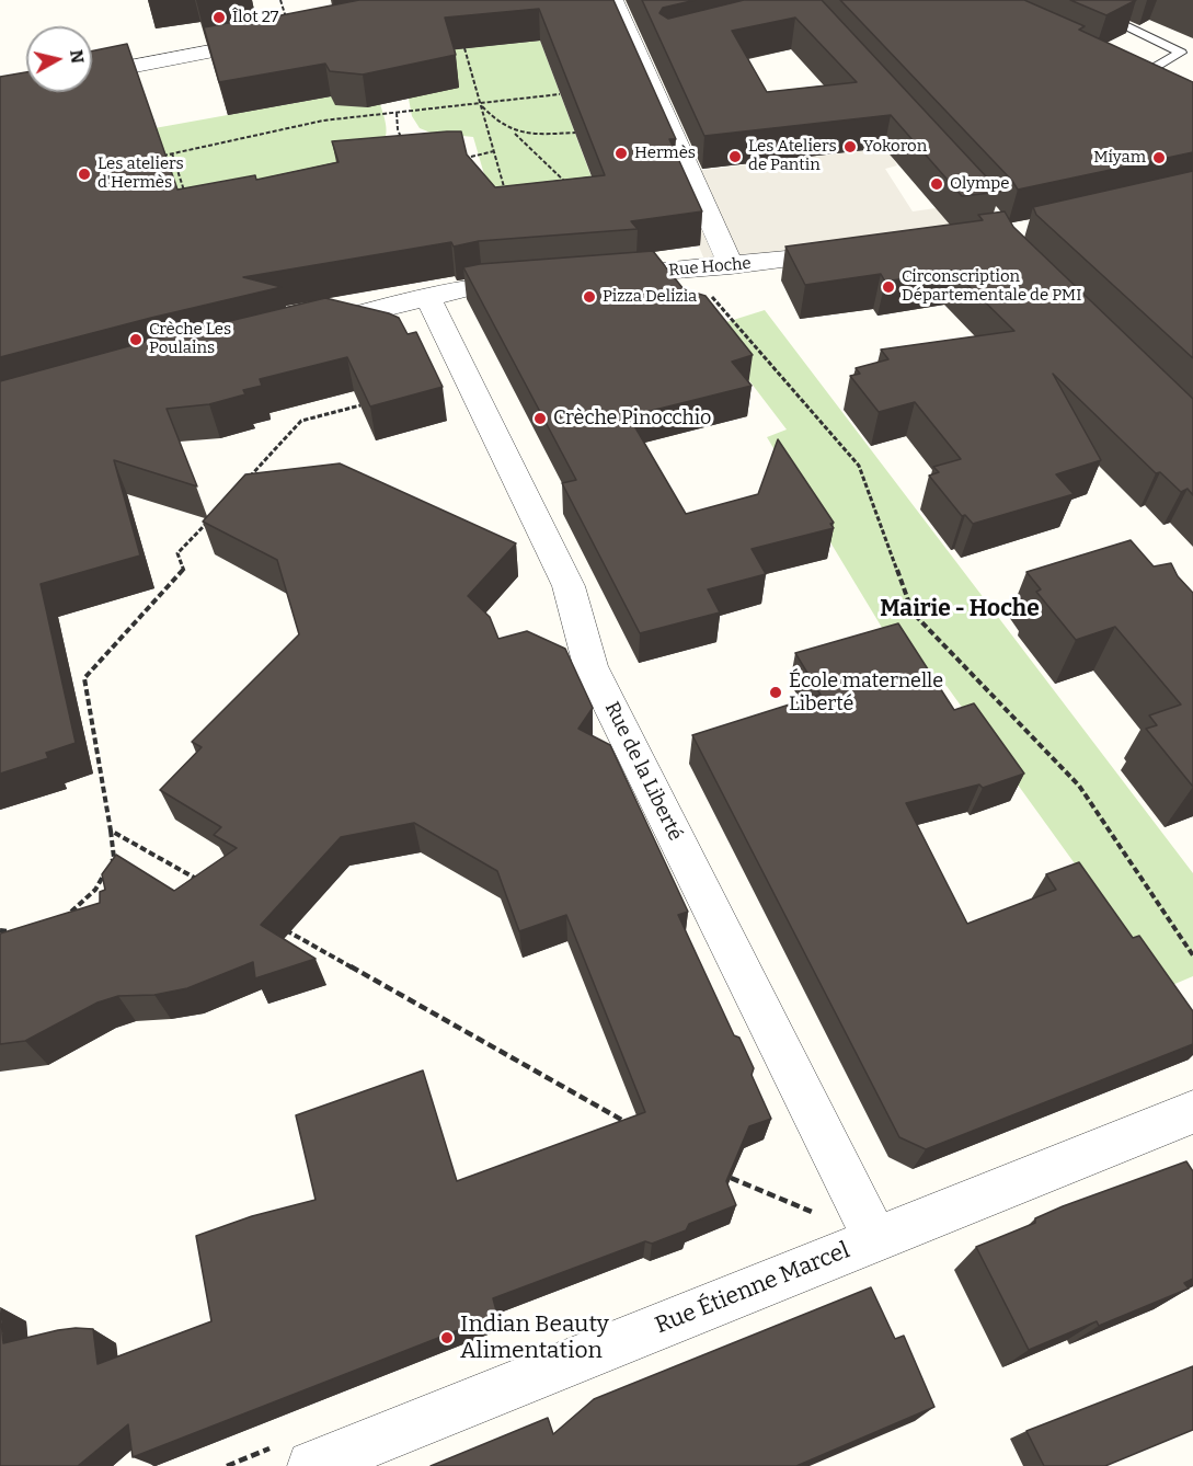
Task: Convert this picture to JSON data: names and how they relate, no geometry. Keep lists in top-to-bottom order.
{
  "streets": {
    "street": ["Rue Hoche", "Rue de la Liberté", "Rue Étienne Marcel"]
  },
  "crossings": [
    ["Rue de la Liberté", "Rue Étienne Marcel"]
  ],
  "districts": ["Mairie - Hoche"],
  "places": [
    "Îlot 27",
    "Yokoron",
    "Hermès",
    "Les Ateliers de Pantin",
    "Miyam",
    "Les ateliers d'Hermès",
    "Olympe",
    "Circonscription Départementale de PMI",
    "Pizza Delizia",
    "Crèche Les Poulains",
    "Crèche Pinocchio",
    "École maternelle Liberté",
    "Indian Beauty Alimentation"
  ],
  "north": "right"
}
